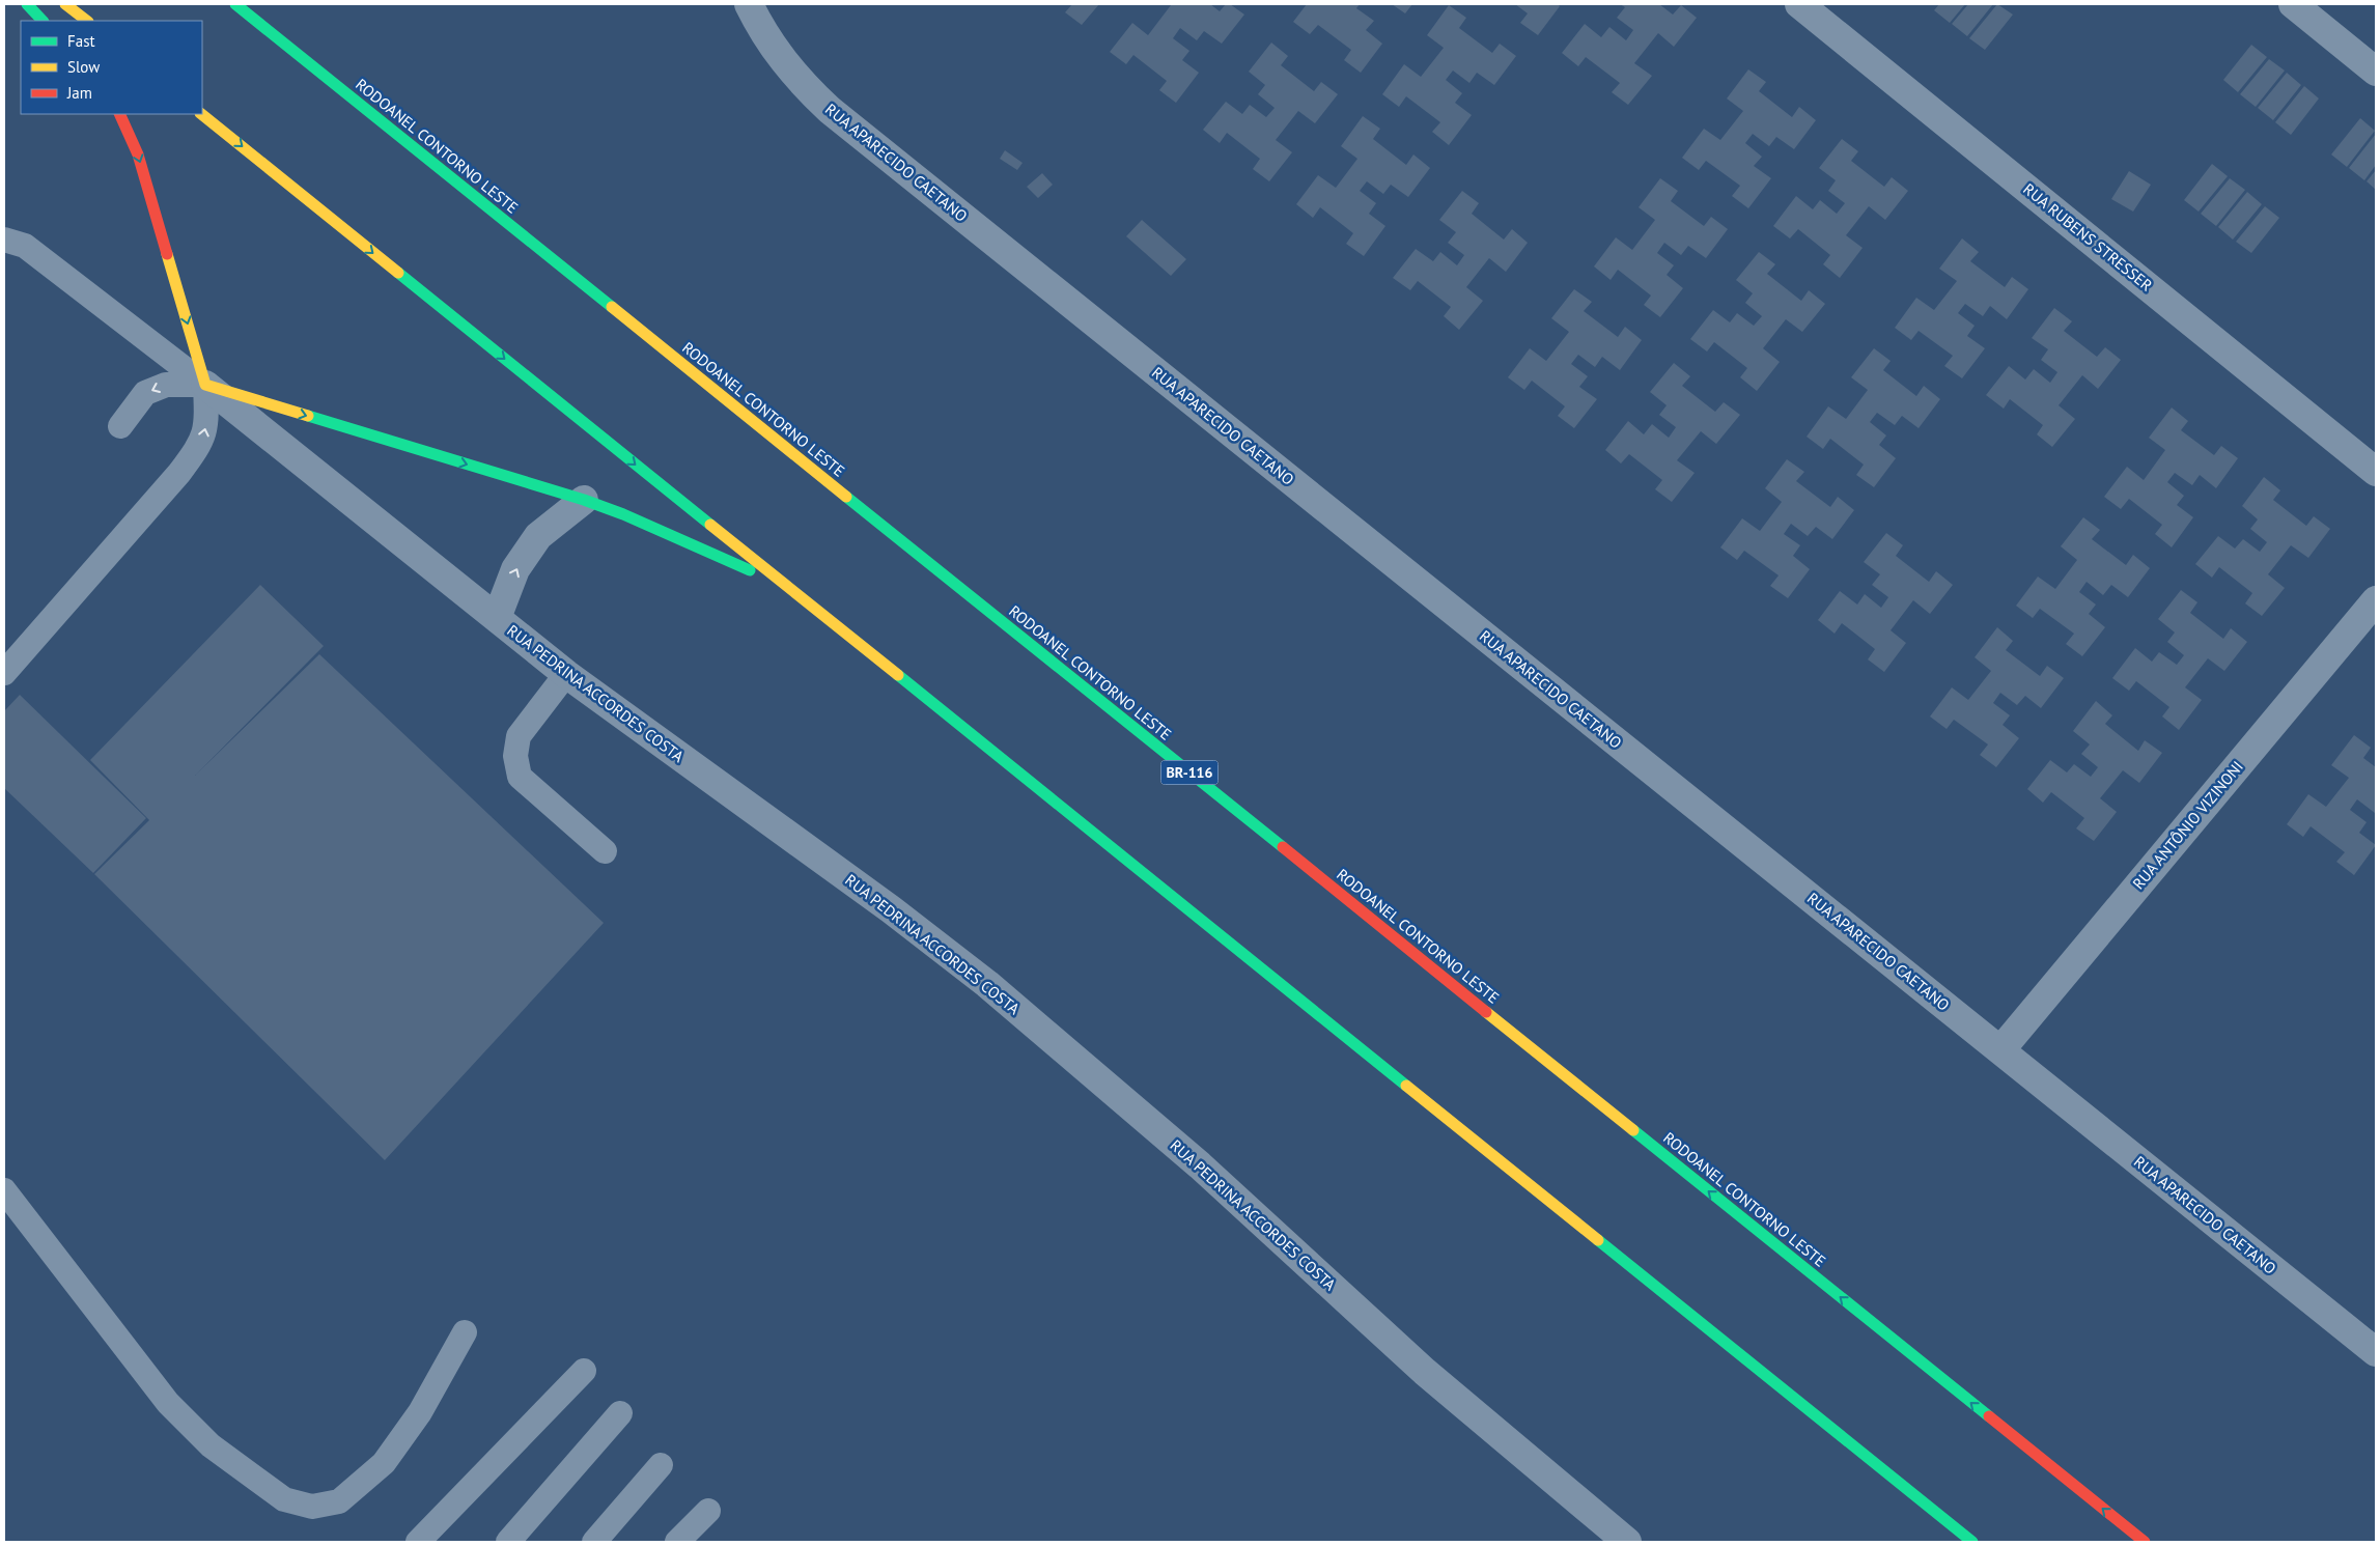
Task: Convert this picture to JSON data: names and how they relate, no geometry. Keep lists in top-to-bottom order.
{
  "streets": {
    "highway": ["RODOANEL CONTORNO LESTE", "BR-116"],
    "street": [
      "RUA APARECIDO CAETANO",
      "RUA RUBENS STRESSER",
      "RUA PEDRINA ACCORDES COSTA",
      "RUA ANTÔNIO VIZINONI"
    ]
  },
  "crossings": [
    ["RUA APARECIDO CAETANO", "RUA ANTÔNIO VIZINONI"]
  ],
  "one_way": ["RODOANEL CONTORNO LESTE"],
  "legend": ["Fast", "Slow", "Jam"]
}
